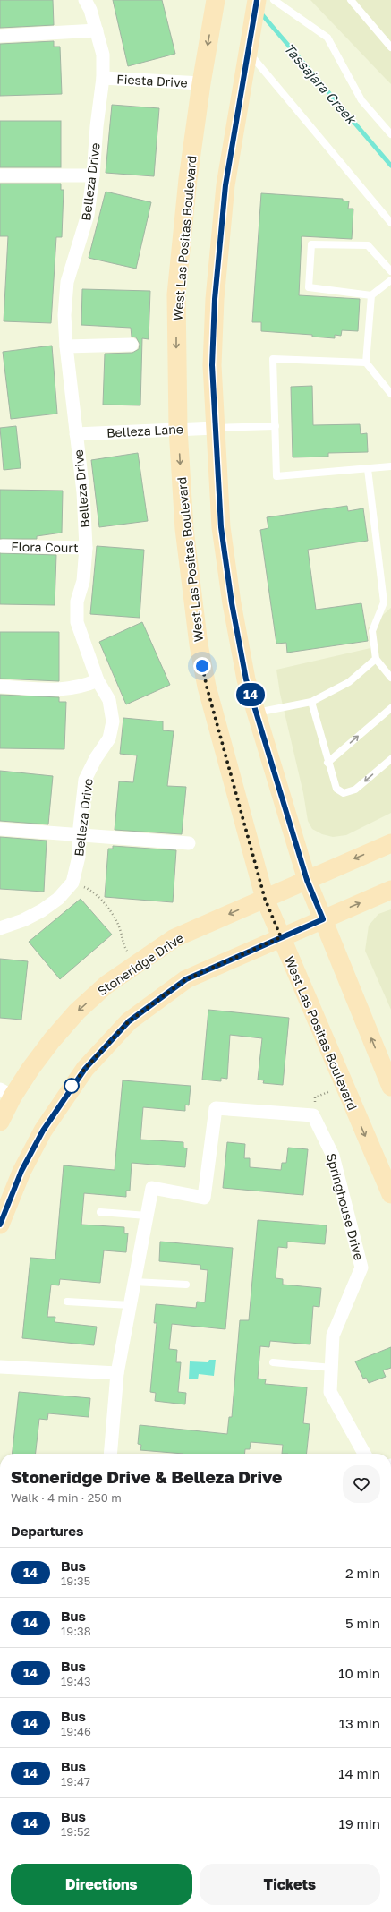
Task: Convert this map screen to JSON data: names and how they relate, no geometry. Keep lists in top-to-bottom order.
{
  "streets": {
    "main road": ["West Las Positas Boulevard", "Stoneridge Drive"],
    "street": [
      "Fiesta Drive",
      "Belleza Drive",
      "Belleza Lane",
      "Flora Court",
      "Springhouse Drive"
    ]
  },
  "crossings": [
    ["Fiesta Drive", "Belleza Drive"],
    ["Fiesta Drive", "West Las Positas Boulevard"],
    ["Belleza Drive", "Belleza Lane"],
    ["Belleza Drive", "Flora Court"],
    ["West Las Positas Boulevard", "Belleza Lane"],
    ["West Las Positas Boulevard", "Stoneridge Drive"]
  ],
  "water": ["Tassajara Creek"],
  "lines": ["bus line 14"],
  "page": {
    "on_map": "14",
    "heading": [
      ["Stoneridge Drive & Belleza Drive", "Walk · 4 min · 250 m"],
      "Departures"
    ],
    "list": [
      {
        "mark": "14",
        "name": "Bus",
        "note": "19:35",
        "value": "2 min"
      },
      {
        "mark": "14",
        "name": "Bus",
        "note": "19:38",
        "value": "5 min"
      },
      {
        "mark": "14",
        "name": "Bus",
        "note": "19:43",
        "value": "10 min"
      },
      {
        "mark": "14",
        "name": "Bus",
        "note": "19:46",
        "value": "13 min"
      },
      {
        "mark": "14",
        "name": "Bus",
        "note": "19:47",
        "value": "14 min"
      },
      {
        "mark": "14",
        "name": "Bus",
        "note": "19:52",
        "value": "19 min"
      }
    ],
    "buttons": ["Directions", "Tickets"]
  }
}
